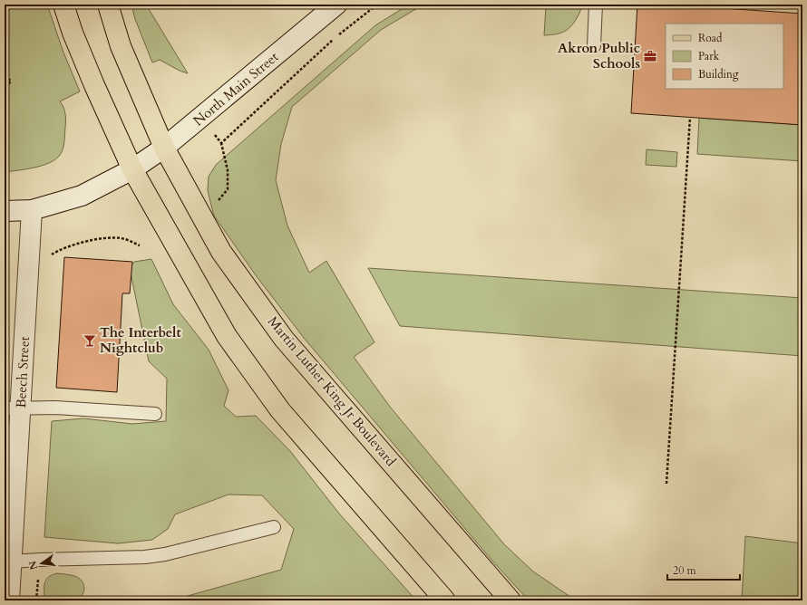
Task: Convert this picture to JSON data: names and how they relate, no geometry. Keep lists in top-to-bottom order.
{
  "streets": {
    "main road": ["North Main Street", "Beech Street", "Martin Luther King Jr Boulevard"]
  },
  "crossings": [
    ["North Main Street", "Beech Street"],
    ["North Main Street", "Martin Luther King Jr Boulevard"]
  ],
  "places": {
    "office": ["Akron Public Schools"],
    "bar": ["The Interbelt Nightclub"]
  },
  "legend": ["Road", "Park", "Building"],
  "scale_bar": "20 m",
  "north": "left"
}
